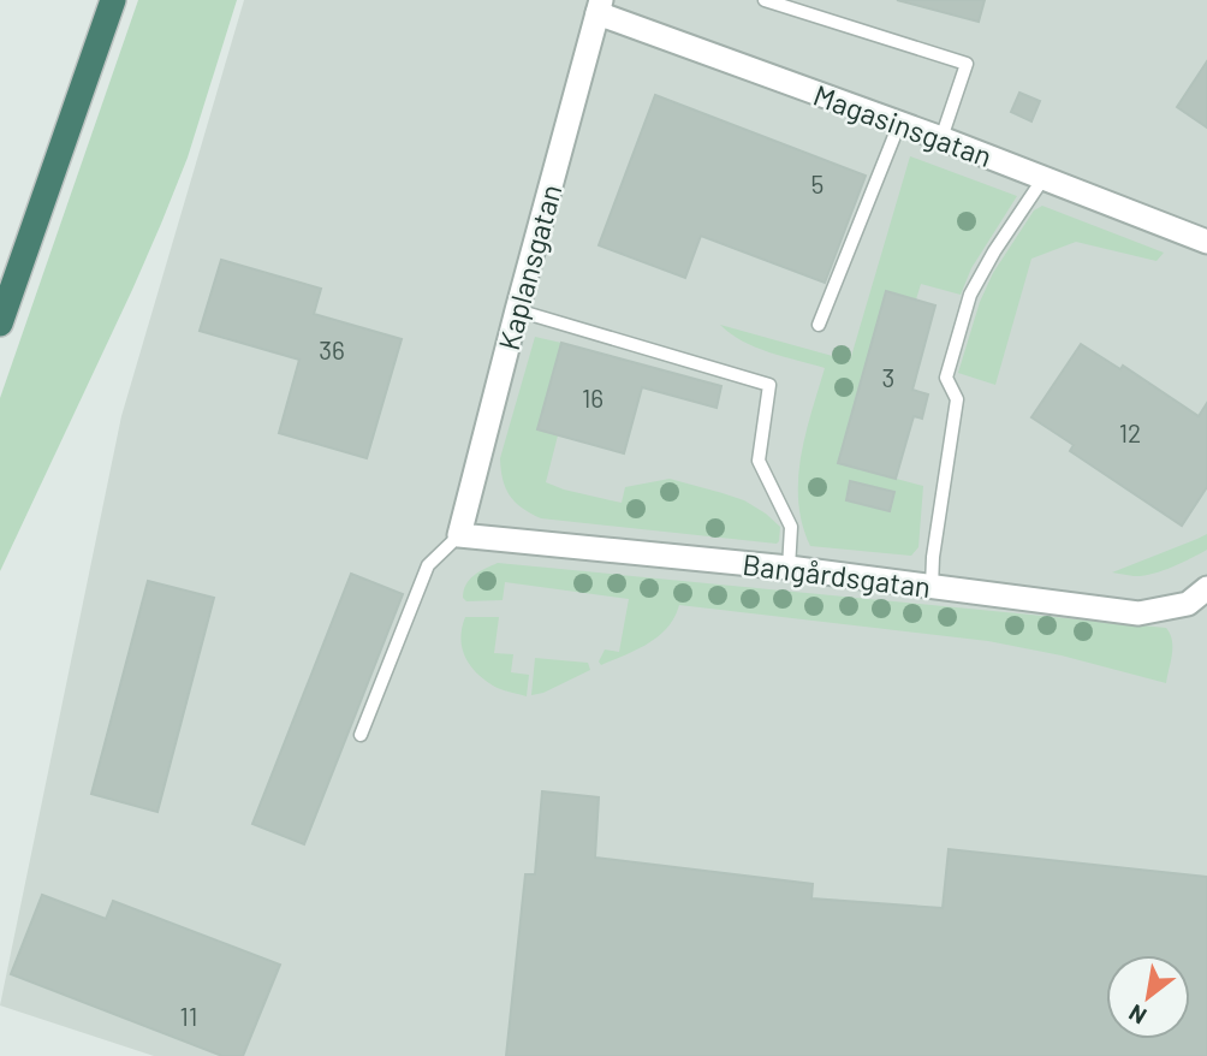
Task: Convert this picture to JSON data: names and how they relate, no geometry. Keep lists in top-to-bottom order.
{
  "streets": {
    "street": ["Magasinsgatan", "Kaplansgatan", "Bangårdsgatan"]
  },
  "crossings": [
    ["Magasinsgatan", "Kaplansgatan"],
    ["Kaplansgatan", "Bangårdsgatan"]
  ],
  "house_numbers": [
    "5",
    "36",
    "3",
    "16",
    "12",
    "11"
  ],
  "north": "bottom left"
}
